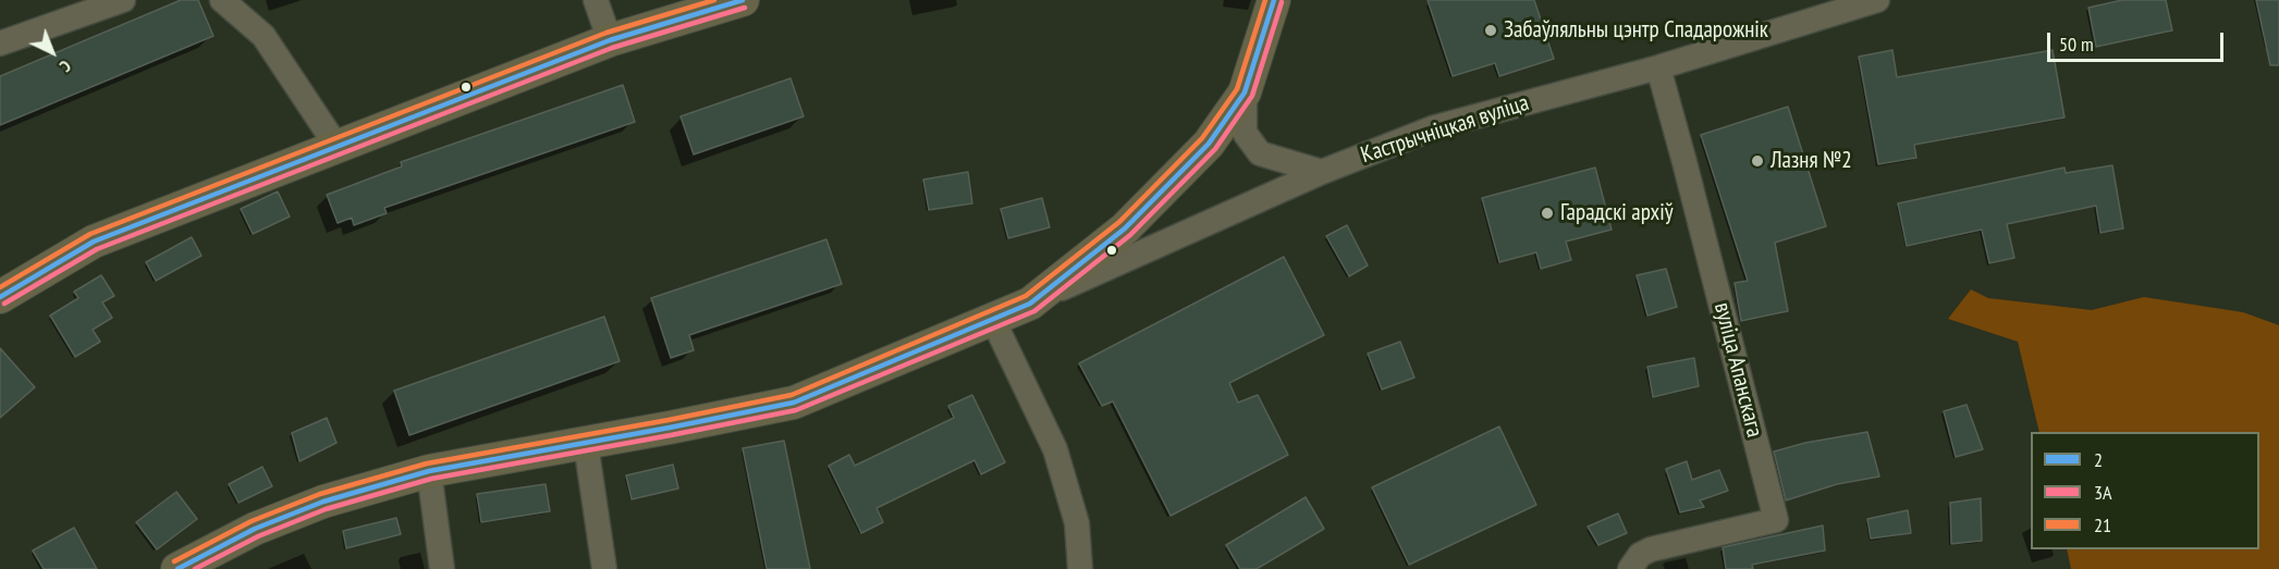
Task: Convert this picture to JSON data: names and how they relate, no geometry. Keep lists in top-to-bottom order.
{
  "streets": {
    "street": ["Кастрычніцкая вуліца", "вуліца Апанскага"]
  },
  "crossings": [
    ["Кастрычніцкая вуліца", "вуліца Апанскага"]
  ],
  "places": ["Забаўляльны цэнтр Спадарожнік", "Лазня №2", "Гарадскі архіў"],
  "lines": ["transit line 2", "transit line 21", "transit line 3А"],
  "legend": ["2", "3А", "21"],
  "scale_bar": "50 m",
  "north": "bottom right"
}
